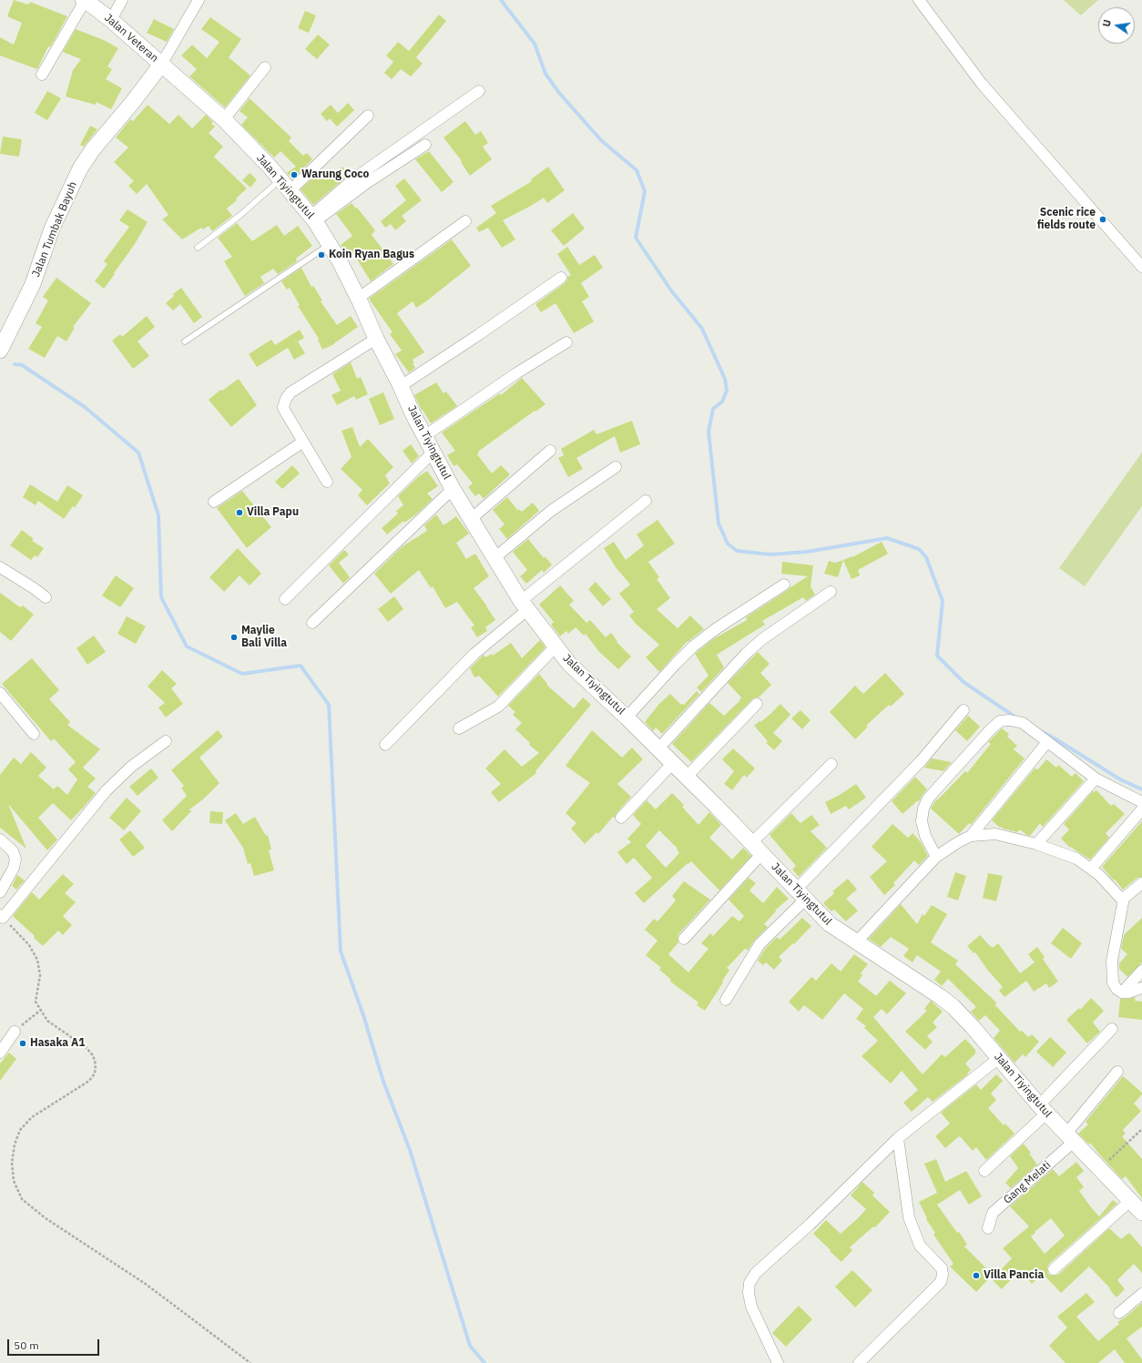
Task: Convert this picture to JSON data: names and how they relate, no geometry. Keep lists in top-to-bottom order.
{
  "streets": {
    "street": [
      "Jalan Veteran",
      "Jalan Tiyingtutul",
      "Jalan Tumbak Bayuh",
      "Gang Melati"
    ]
  },
  "crossings": [
    ["Jalan Veteran", "Jalan Tiyingtutul"],
    ["Jalan Veteran", "Jalan Tumbak Bayuh"],
    ["Jalan Tiyingtutul", "Jalan Tumbak Bayuh"],
    ["Jalan Tiyingtutul", "Gang Melati"]
  ],
  "places": [
    "Warung Coco",
    "Scenic rice fields route",
    "Koin Ryan Bagus",
    "Villa Papu",
    "Maylie Bali Villa",
    "Hasaka A1",
    "Villa Pancia"
  ],
  "scale_bar": "50 m",
  "north": "left"
}
